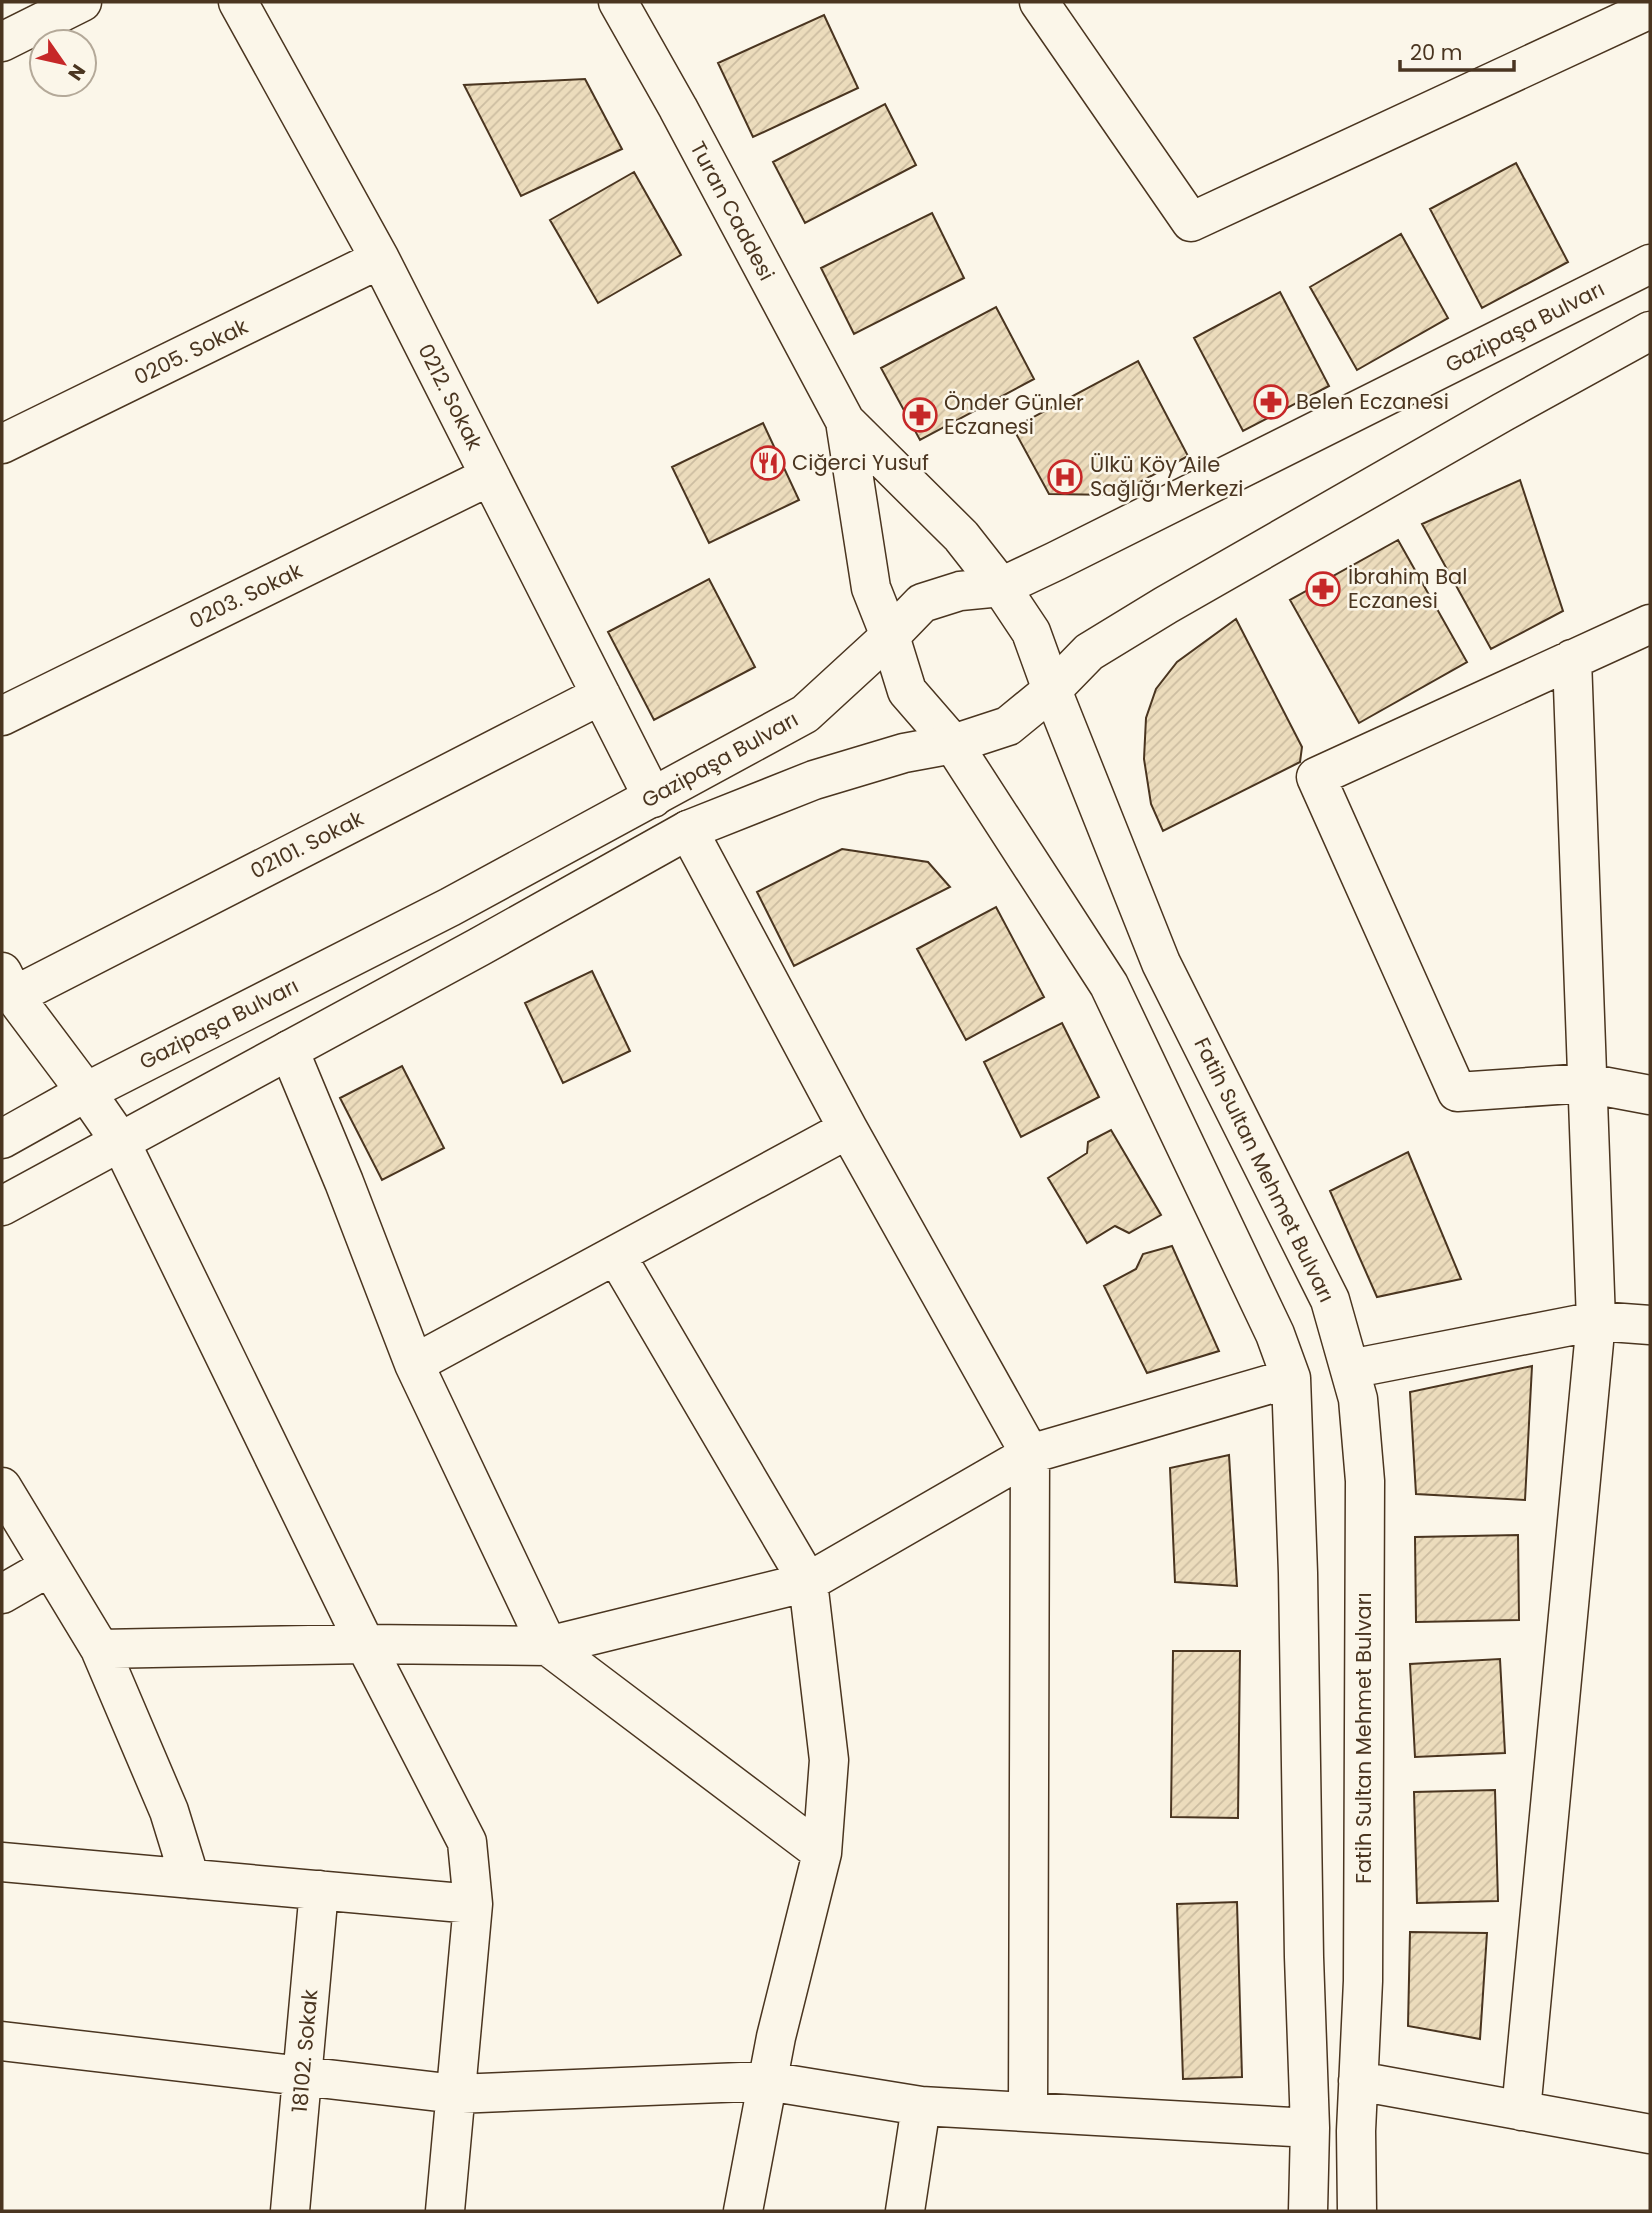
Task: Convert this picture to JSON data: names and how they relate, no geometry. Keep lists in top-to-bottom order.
{
  "streets": {
    "street": [
      "Turan Caddesi",
      "Gazipaşa Bulvarı",
      "0205. Sokak",
      "0212. Sokak",
      "0203. Sokak",
      "02101. Sokak",
      "Fatih Sultan Mehmet Bulvarı",
      "18102. Sokak"
    ]
  },
  "crossings": [
    ["Turan Caddesi", "Fatih Sultan Mehmet Bulvarı"],
    ["Gazipaşa Bulvarı", "0212. Sokak"],
    ["Gazipaşa Bulvarı", "Fatih Sultan Mehmet Bulvarı"],
    ["0205. Sokak", "0212. Sokak"],
    ["0212. Sokak", "0203. Sokak"],
    ["0212. Sokak", "02101. Sokak"]
  ],
  "places": {
    "pharmacy": ["Belen Eczanesi", "Önder Günler Eczanesi", "İbrahim Bal Eczanesi"],
    "restaurant": ["Ciğerci Yusuf"],
    "hospital": ["Ülkü Köy Aile Sağlığı Merkezi"]
  },
  "scale_bar": "20 m",
  "north": "bottom right"
}
